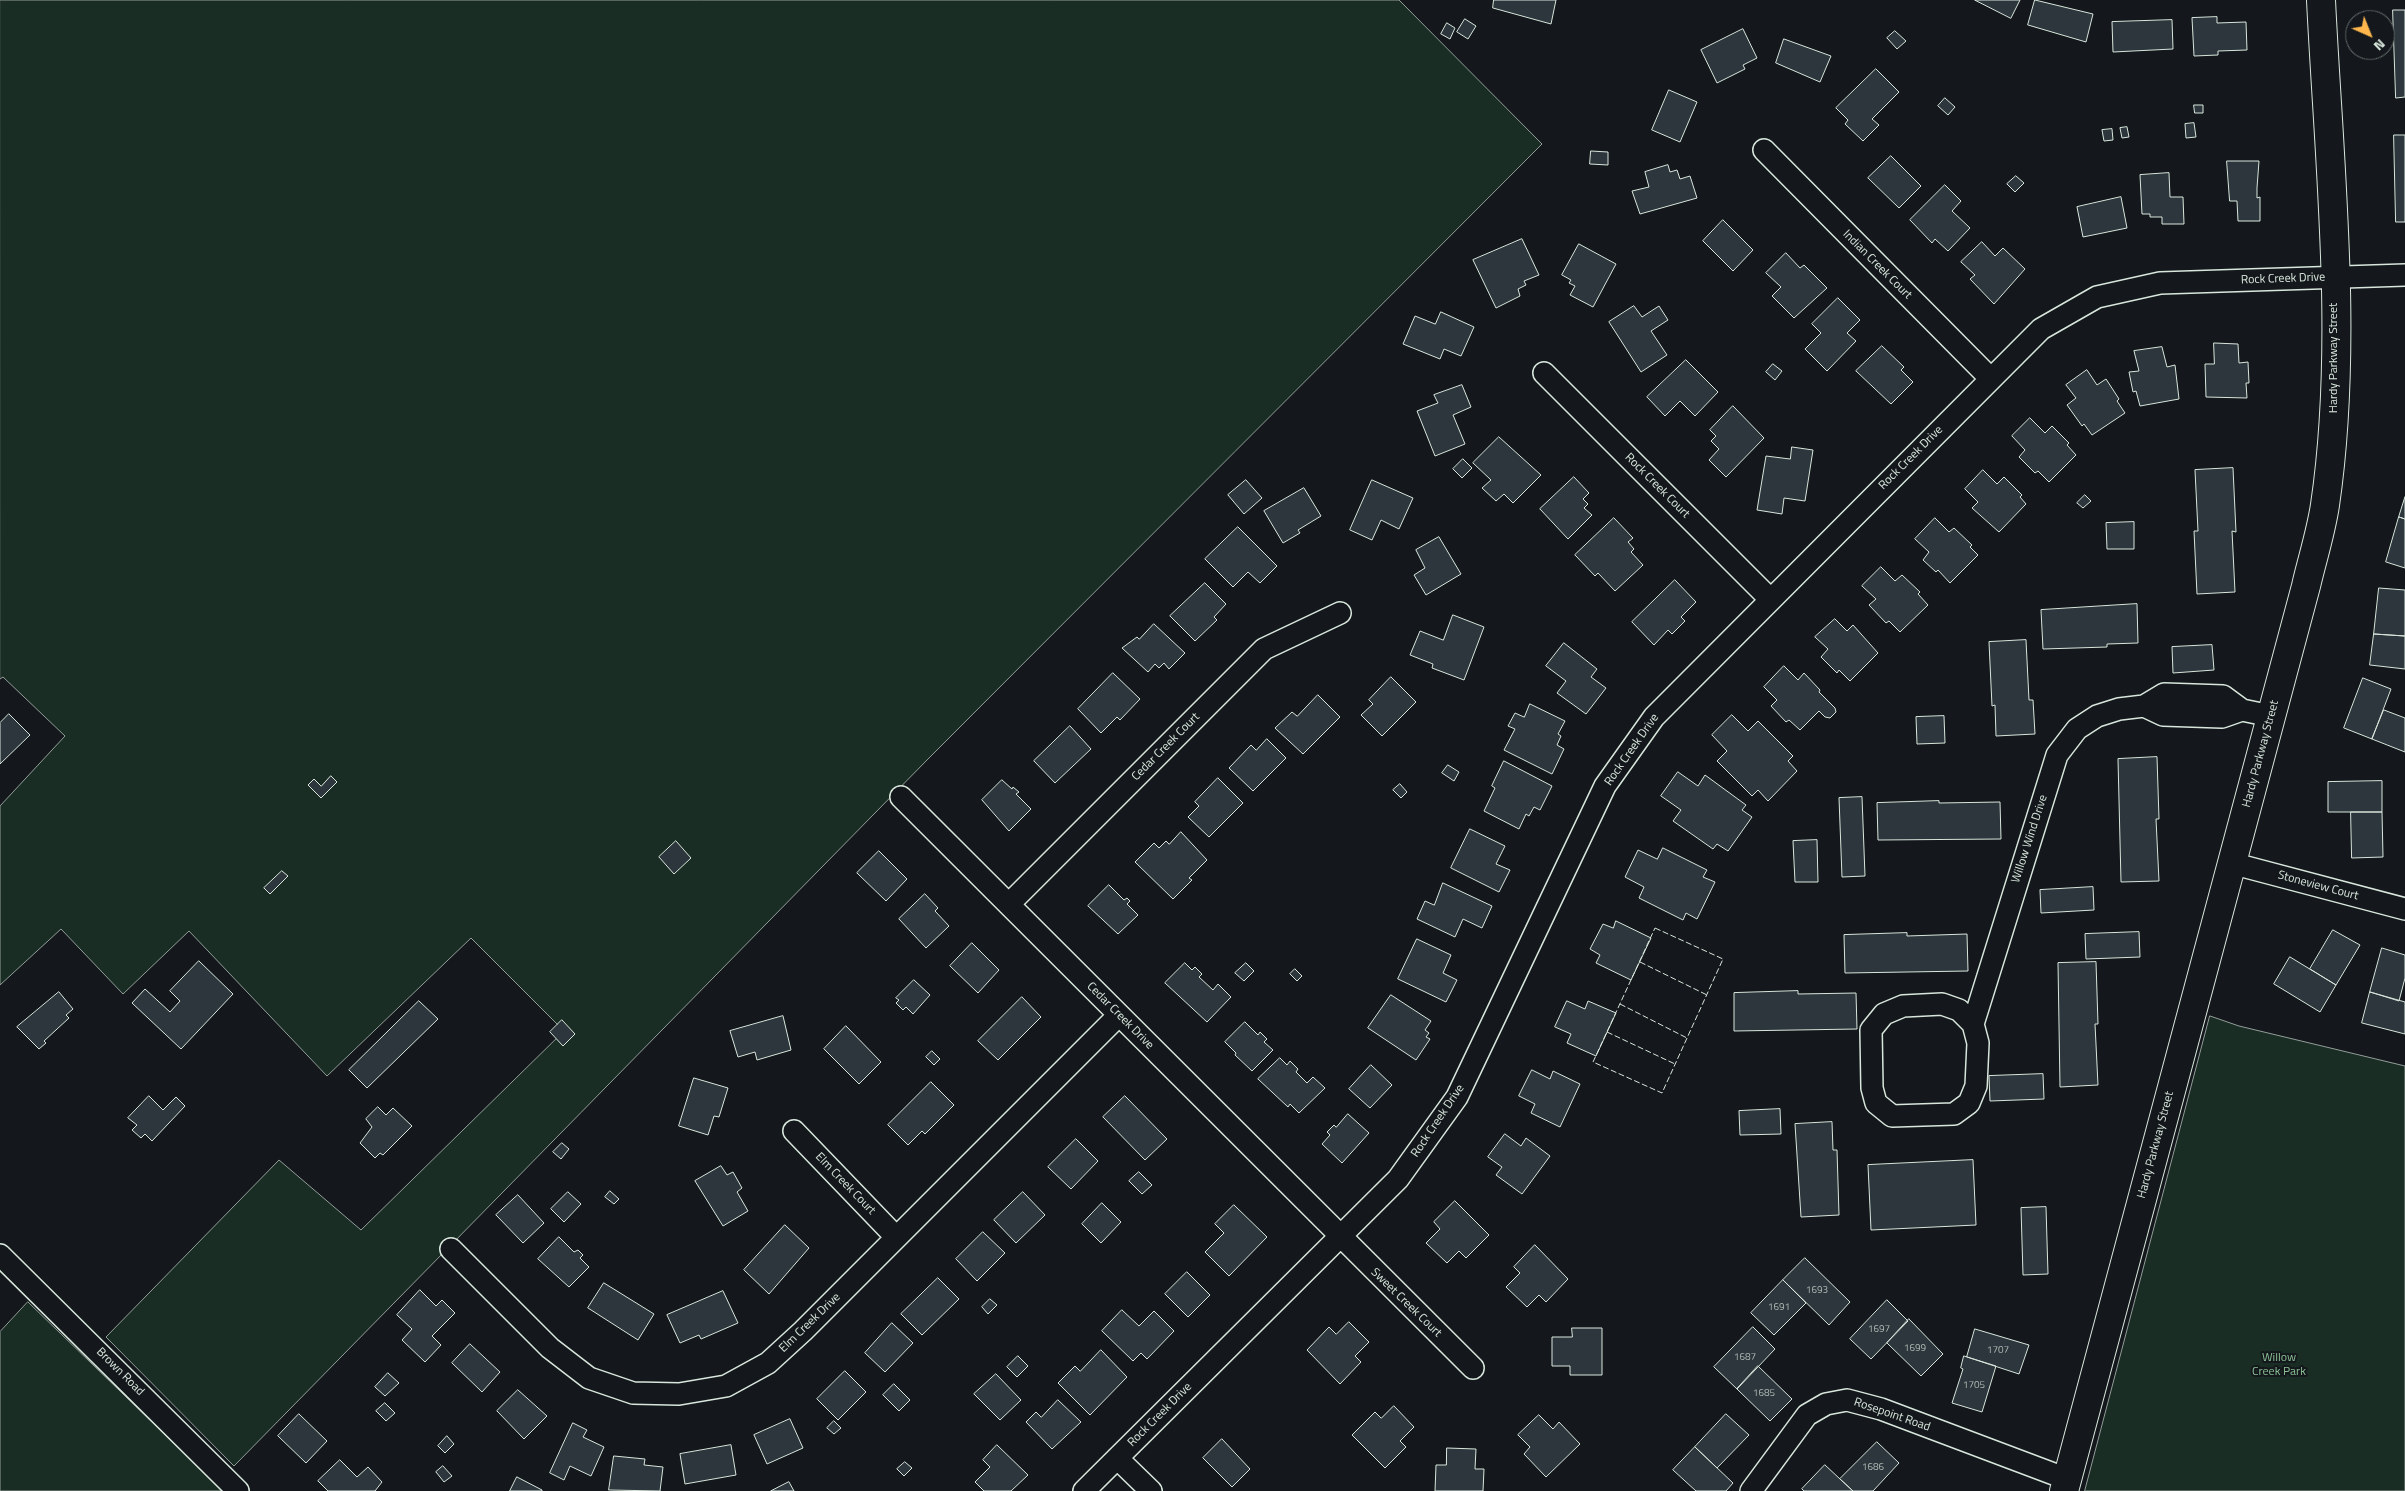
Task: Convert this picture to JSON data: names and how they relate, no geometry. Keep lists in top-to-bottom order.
{
  "streets": {
    "main road": ["Hardy Parkway Street"],
    "street": [
      "Indian Creek Court",
      "Rock Creek Drive",
      "Rock Creek Court",
      "Cedar Creek Court",
      "Willow Wind Drive",
      "Stoneview Court",
      "Cedar Creek Drive",
      "Elm Creek Court",
      "Sweet Creek Court",
      "Elm Creek Drive",
      "Brown Road",
      "Rosepoint Road"
    ]
  },
  "crossings": [
    ["Indian Creek Court", "Rock Creek Drive"],
    ["Rock Creek Drive", "Hardy Parkway Street"],
    ["Rock Creek Drive", "Rock Creek Court"],
    ["Rock Creek Drive", "Cedar Creek Drive"],
    ["Rock Creek Drive", "Sweet Creek Court"],
    ["Hardy Parkway Street", "Willow Wind Drive"],
    ["Hardy Parkway Street", "Stoneview Court"],
    ["Hardy Parkway Street", "Rosepoint Road"],
    ["Cedar Creek Court", "Cedar Creek Drive"],
    ["Cedar Creek Drive", "Sweet Creek Court"],
    ["Cedar Creek Drive", "Elm Creek Drive"],
    ["Elm Creek Court", "Elm Creek Drive"]
  ],
  "parks": ["Willow Creek Park"],
  "house_numbers": [
    "1693",
    "1691",
    "1697",
    "1699",
    "1707",
    "1687",
    "1705",
    "1685",
    "1686"
  ],
  "north": "bottom right"
}
